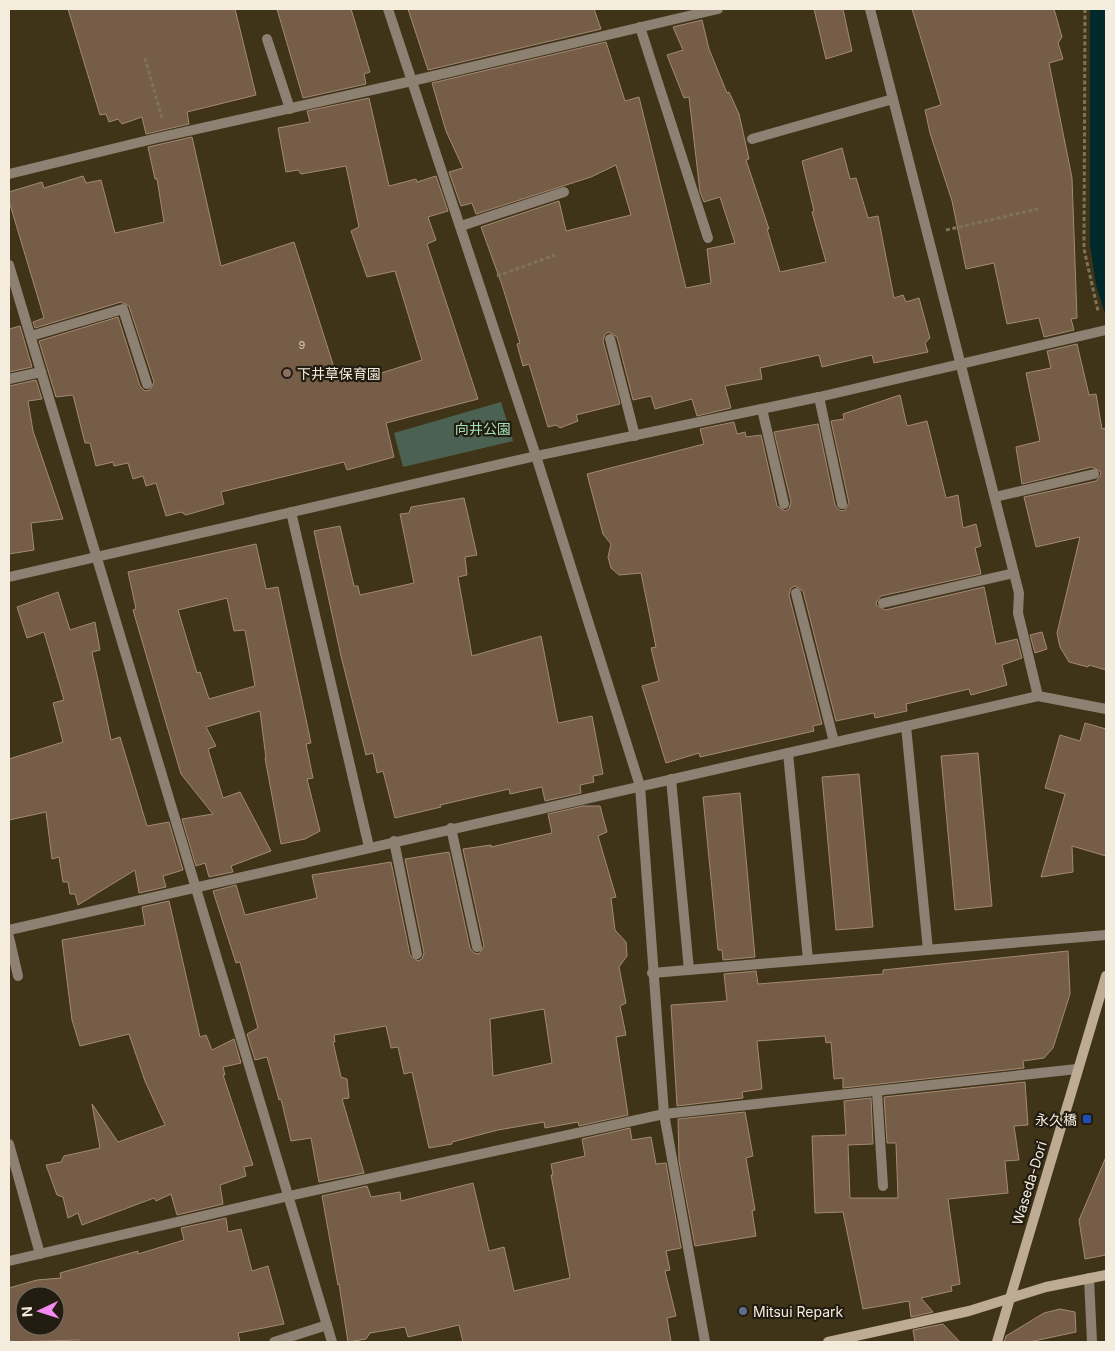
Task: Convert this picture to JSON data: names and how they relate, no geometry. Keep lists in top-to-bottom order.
{
  "streets": {
    "main road": ["Waseda-Dori"]
  },
  "parks": ["向井公園"],
  "places": {
    "other": ["下井草保育園", "Mitsui Repark"],
    "transit": ["永久橋"]
  },
  "house_numbers": ["9"],
  "north": "left"
}
